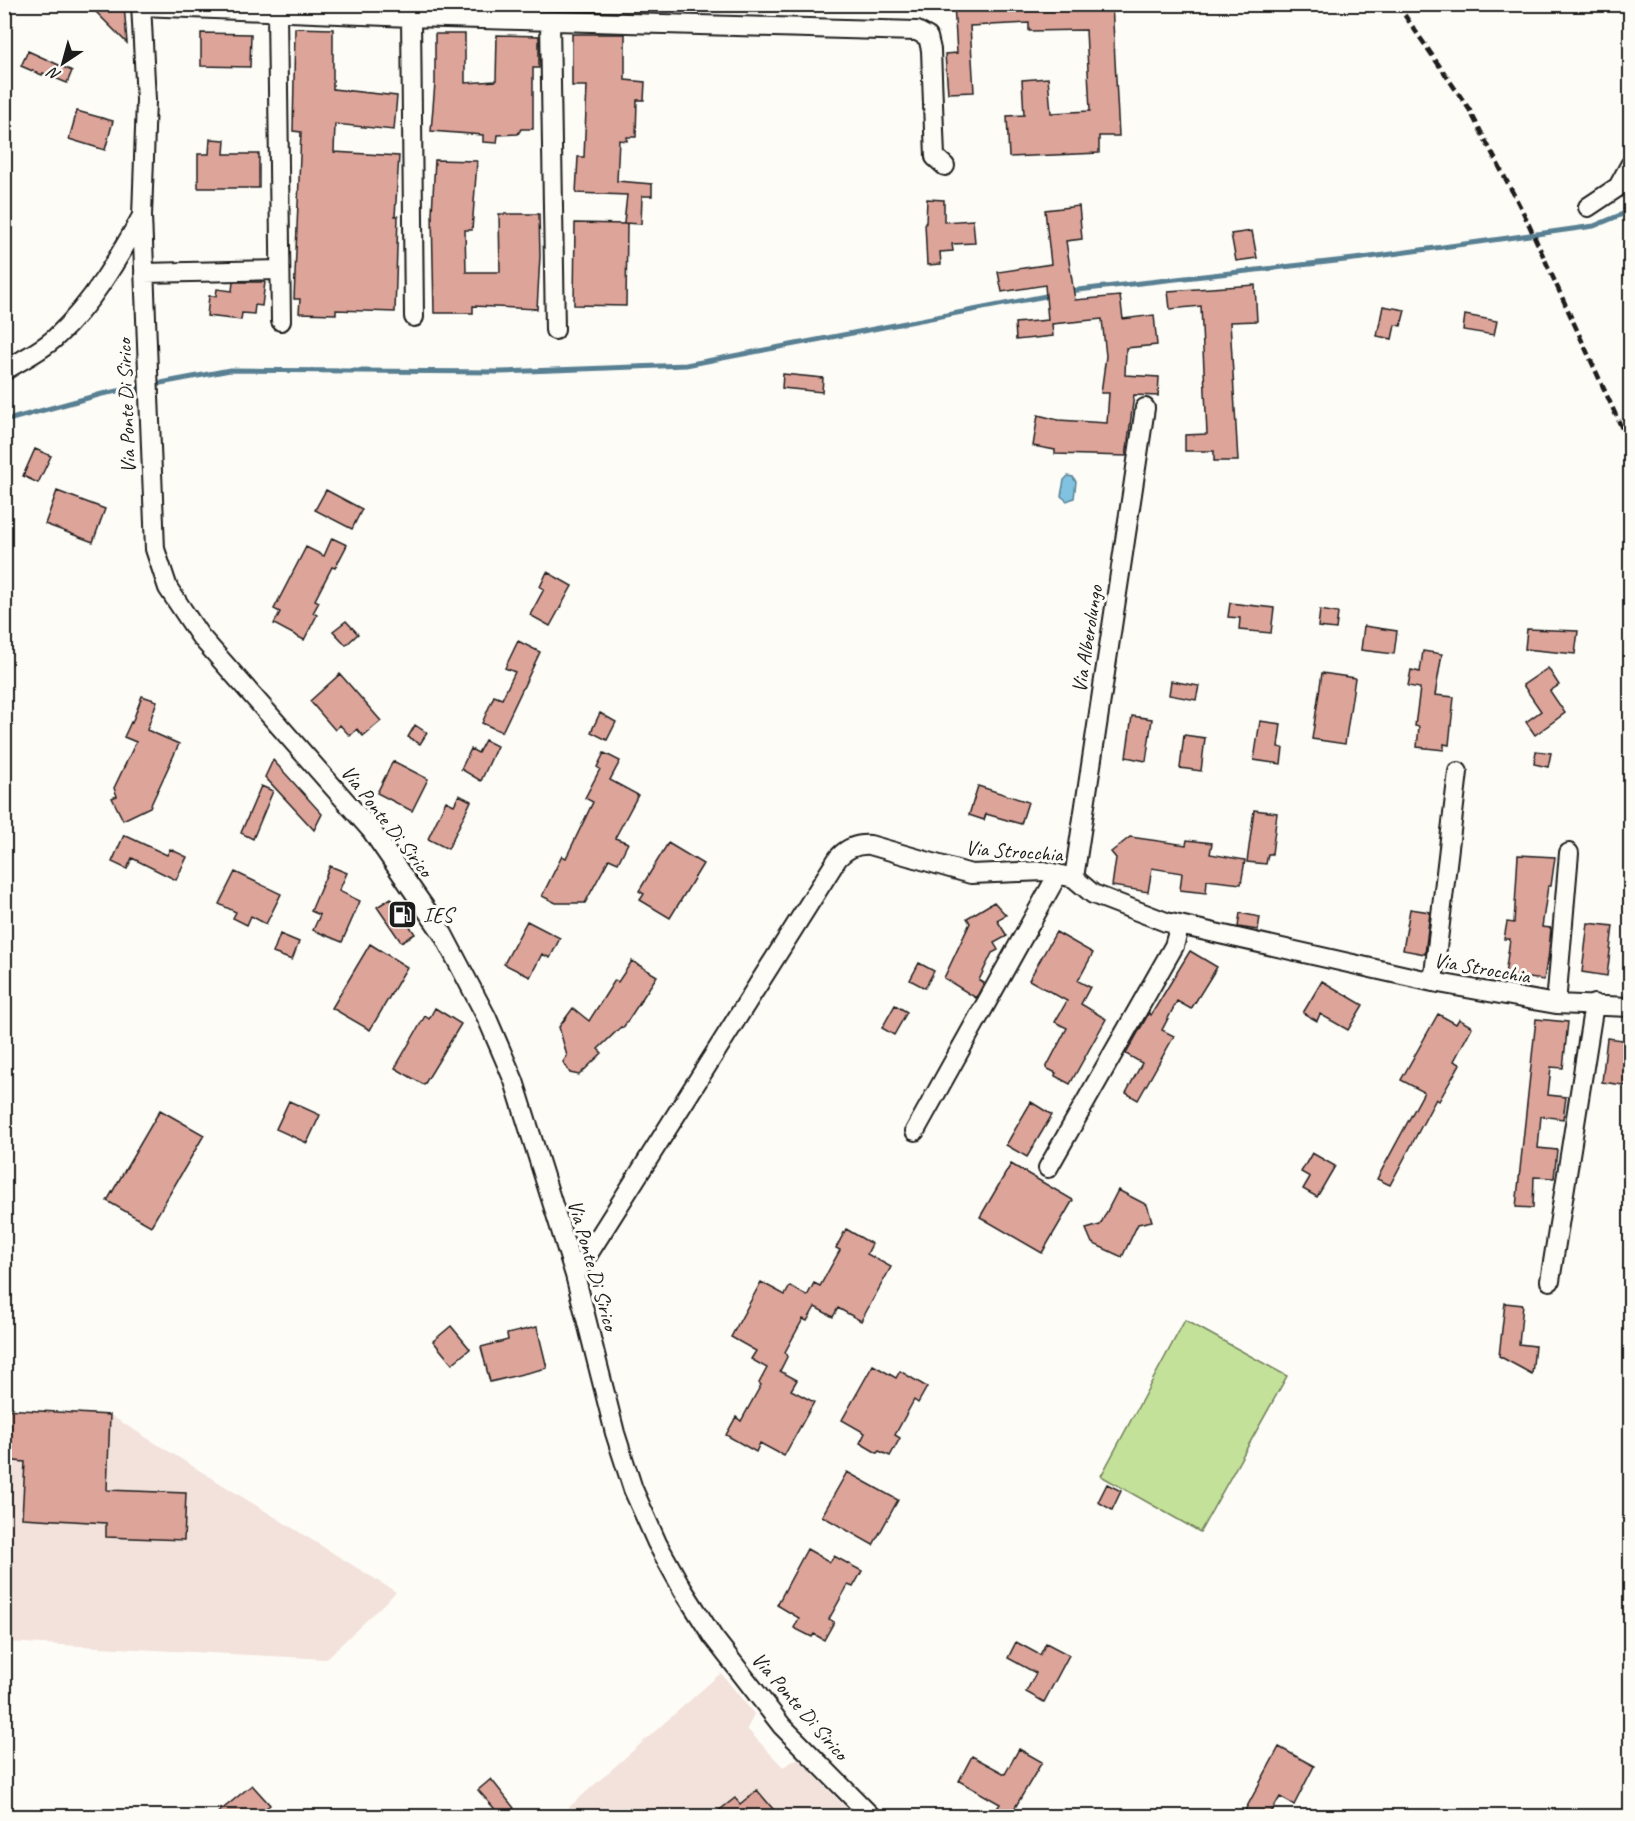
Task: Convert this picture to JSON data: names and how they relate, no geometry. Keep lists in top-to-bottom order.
{
  "streets": {
    "street": ["Via Ponte Di Sirico", "Via Alberolungo", "Via Strocchia"]
  },
  "crossings": [
    ["Via Ponte Di Sirico", "Via Strocchia"],
    ["Via Alberolungo", "Via Strocchia"]
  ],
  "places": {
    "fuel station": ["IES"]
  },
  "north": "bottom left"
}
